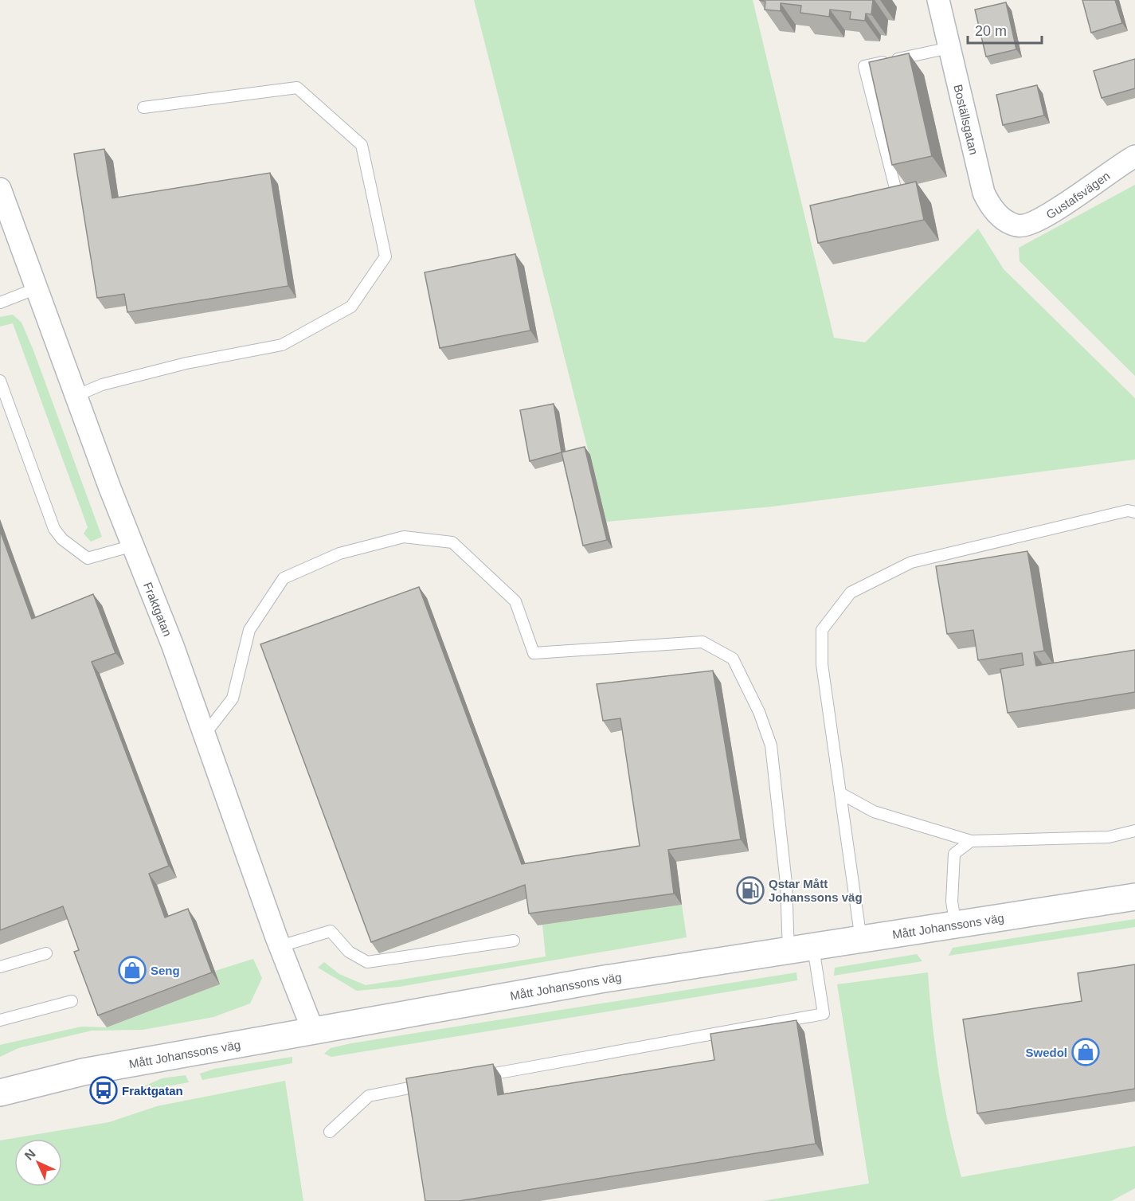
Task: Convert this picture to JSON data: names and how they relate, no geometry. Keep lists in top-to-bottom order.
{
  "streets": {
    "street": [
      "Boställsgatan",
      "Gustafsvägen",
      "Fraktgatan",
      "Mått Johanssons väg"
    ]
  },
  "crossings": [
    ["Boställsgatan", "Gustafsvägen"],
    ["Fraktgatan", "Mått Johanssons väg"]
  ],
  "places": {
    "fuel station": ["Qstar Mått Johanssons väg"],
    "shop": ["Seng", "Swedol"],
    "bus stop": ["Fraktgatan"]
  },
  "scale_bar": "20 m",
  "north": "top left"
}
